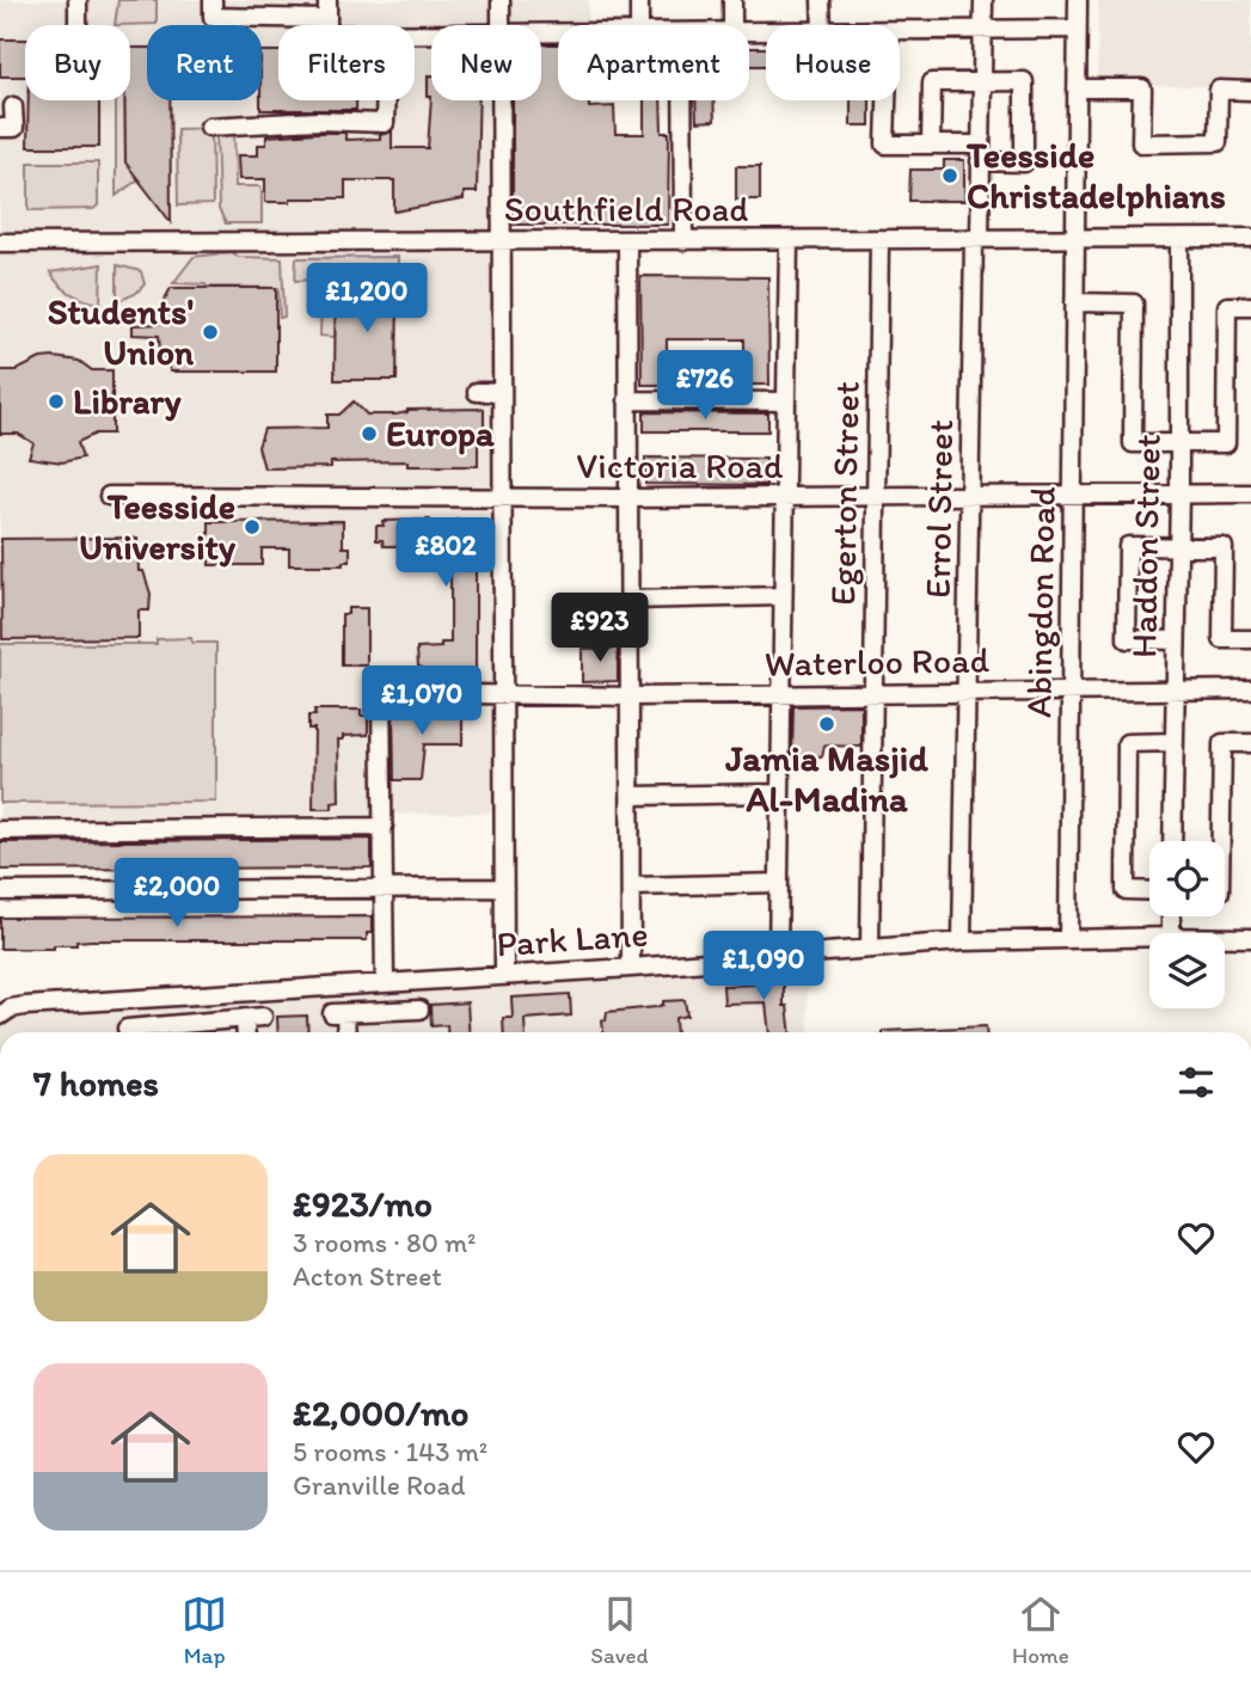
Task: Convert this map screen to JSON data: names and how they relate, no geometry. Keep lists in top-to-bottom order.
{
  "streets": {
    "street": [
      "Southfield Road",
      "Victoria Road",
      "Egerton Street",
      "Errol Street",
      "Haddon Street",
      "Abingdon Road",
      "Waterloo Road",
      "Park Lane"
    ]
  },
  "crossings": [
    ["Southfield Road", "Egerton Street"],
    ["Southfield Road", "Errol Street"],
    ["Southfield Road", "Haddon Street"],
    ["Southfield Road", "Abingdon Road"],
    ["Victoria Road", "Egerton Street"],
    ["Victoria Road", "Errol Street"],
    ["Victoria Road", "Haddon Street"],
    ["Victoria Road", "Abingdon Road"],
    ["Egerton Street", "Waterloo Road"],
    ["Egerton Street", "Park Lane"],
    ["Errol Street", "Waterloo Road"],
    ["Errol Street", "Park Lane"],
    ["Haddon Street", "Waterloo Road"],
    ["Abingdon Road", "Waterloo Road"],
    ["Abingdon Road", "Park Lane"]
  ],
  "places": [
    "Teesside Christadelphians",
    "Students' Union",
    "Library",
    "Europa",
    "Teesside University",
    "Jamia Masjid Al-Madina"
  ],
  "page": {
    "chip": [
      "Buy",
      "Rent",
      "Filters",
      "New",
      "Apartment",
      "House"
    ],
    "price": [
      "£1,200",
      "£726",
      "£802",
      "£923",
      "£1,070",
      "£2,000",
      "£1,090"
    ],
    "heading": "7 homes",
    "list": [
      {
        "name": "£923/mo",
        "note": "3 rooms · 80 m² · Acton Street"
      },
      {
        "name": "£2,000/mo",
        "note": "5 rooms · 143 m² · Granville Road"
      }
    ],
    "tabs": ["Map", "Saved", "Home"]
  }
}
